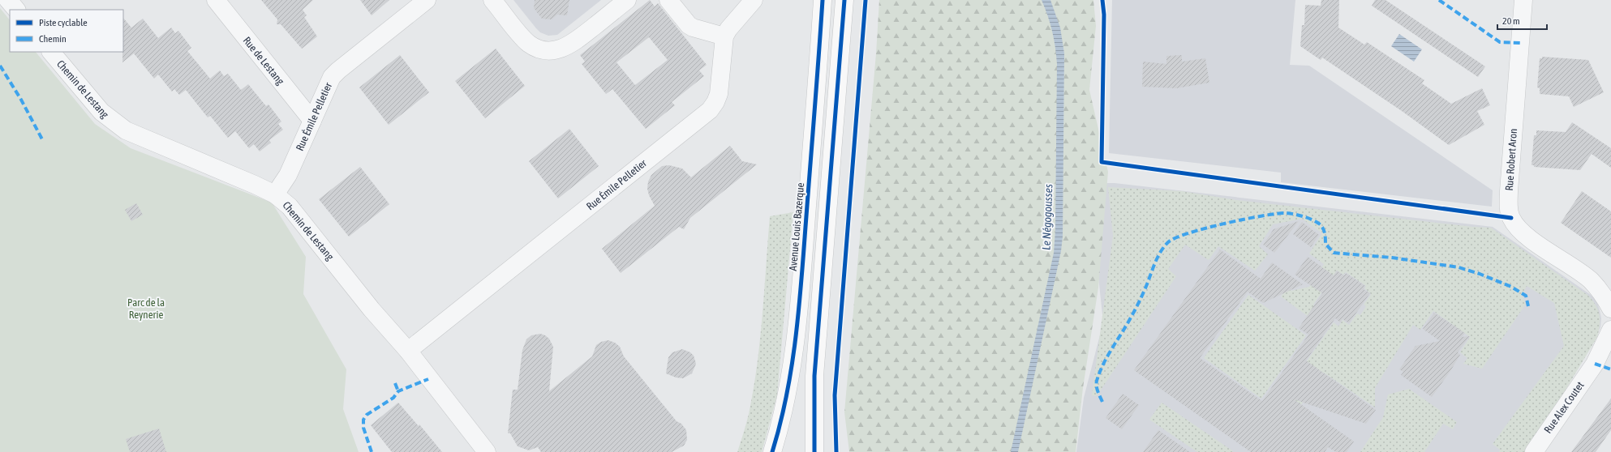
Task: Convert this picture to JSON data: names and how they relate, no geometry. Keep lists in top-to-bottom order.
{
  "streets": {
    "main road": ["Avenue Louis Bazerque"],
    "street": [
      "Rue de Lestang",
      "Chemin de Lestang",
      "Rue Émile Pelletier",
      "Rue Robert Aron",
      "Rue Alex Coutet"
    ]
  },
  "crossings": [
    ["Rue de Lestang", "Rue Émile Pelletier"],
    ["Chemin de Lestang", "Rue Émile Pelletier"]
  ],
  "water": ["Le Négogousses"],
  "parks": ["Parc de la Reynerie"],
  "legend": ["Piste cyclable", "Chemin"],
  "scale_bar": "20 m"
}
